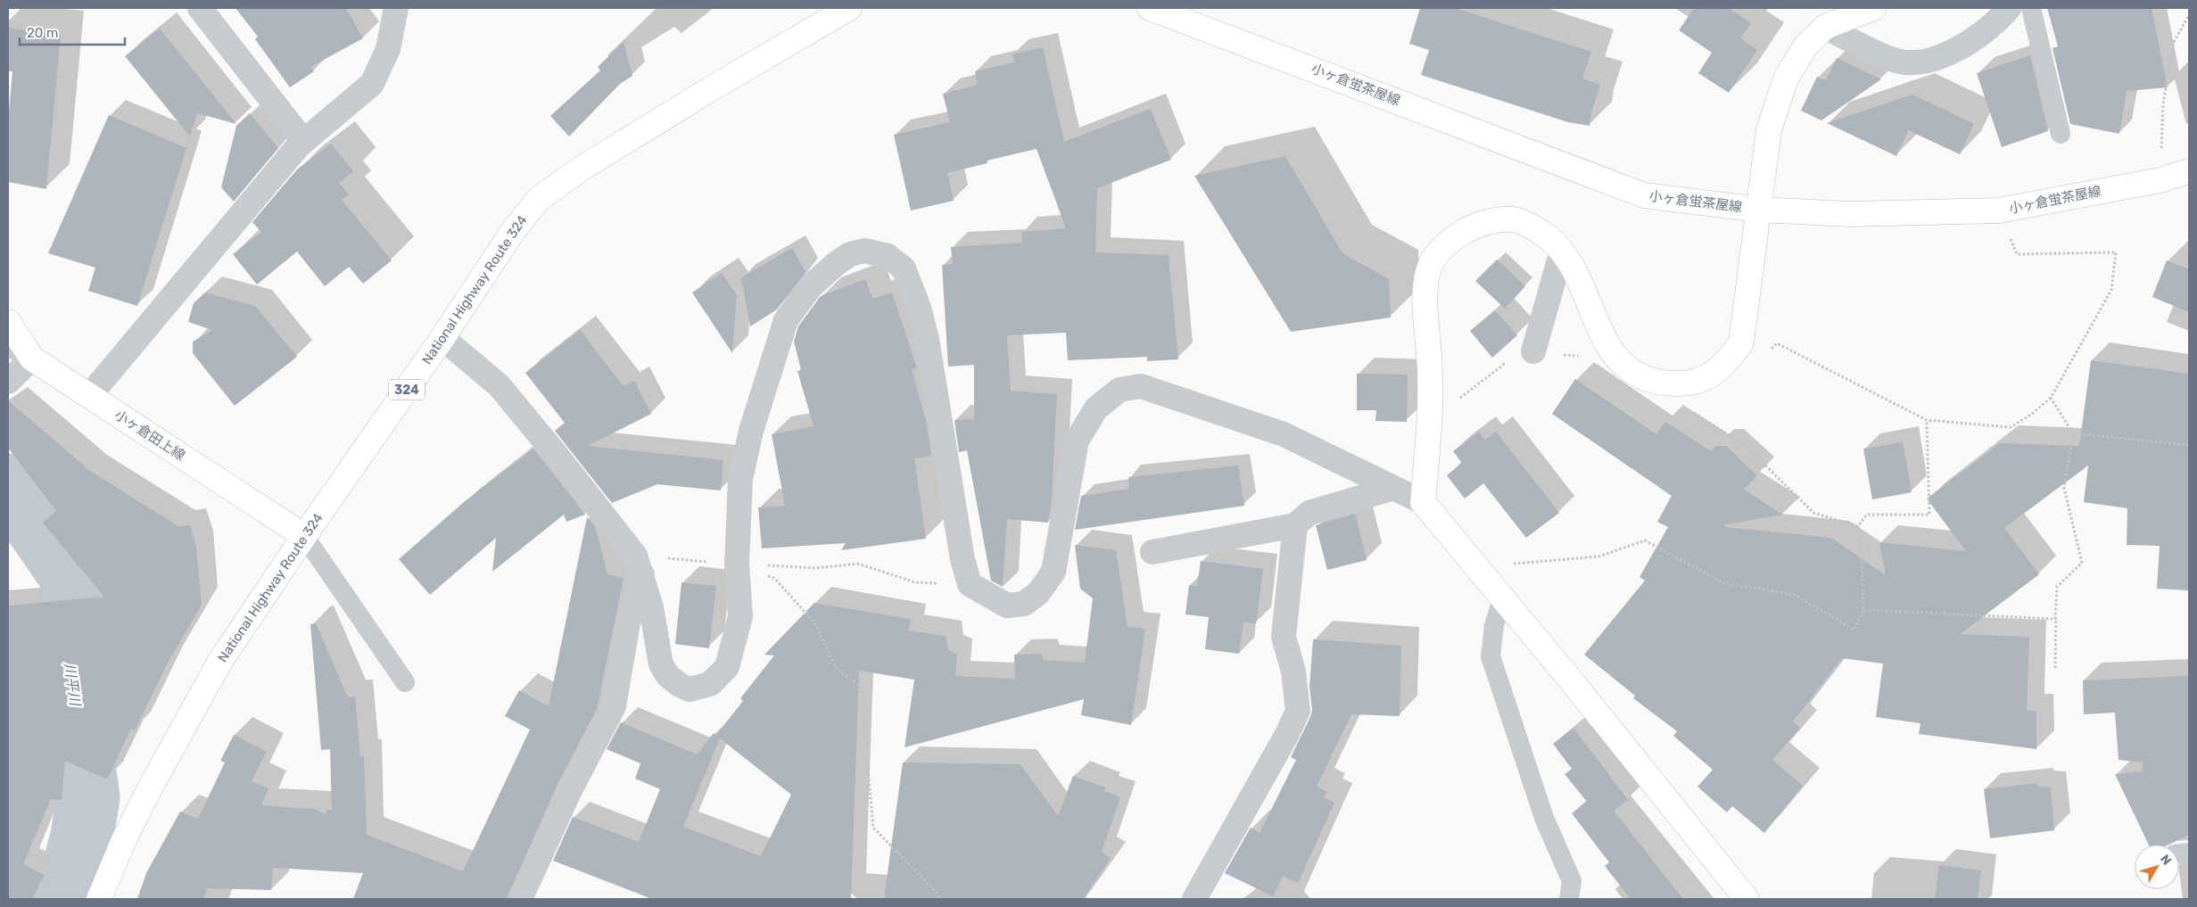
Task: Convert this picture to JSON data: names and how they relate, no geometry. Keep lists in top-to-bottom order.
{
  "streets": {
    "main road": [
      "小ヶ倉蛍茶屋線",
      "National Highway Route 324",
      "324",
      "小ヶ倉田上線"
    ]
  },
  "crossings": [
    ["National Highway Route 324", "小ヶ倉田上線"]
  ],
  "water": ["川平川"],
  "scale_bar": "20 m",
  "north": "top right"
}
